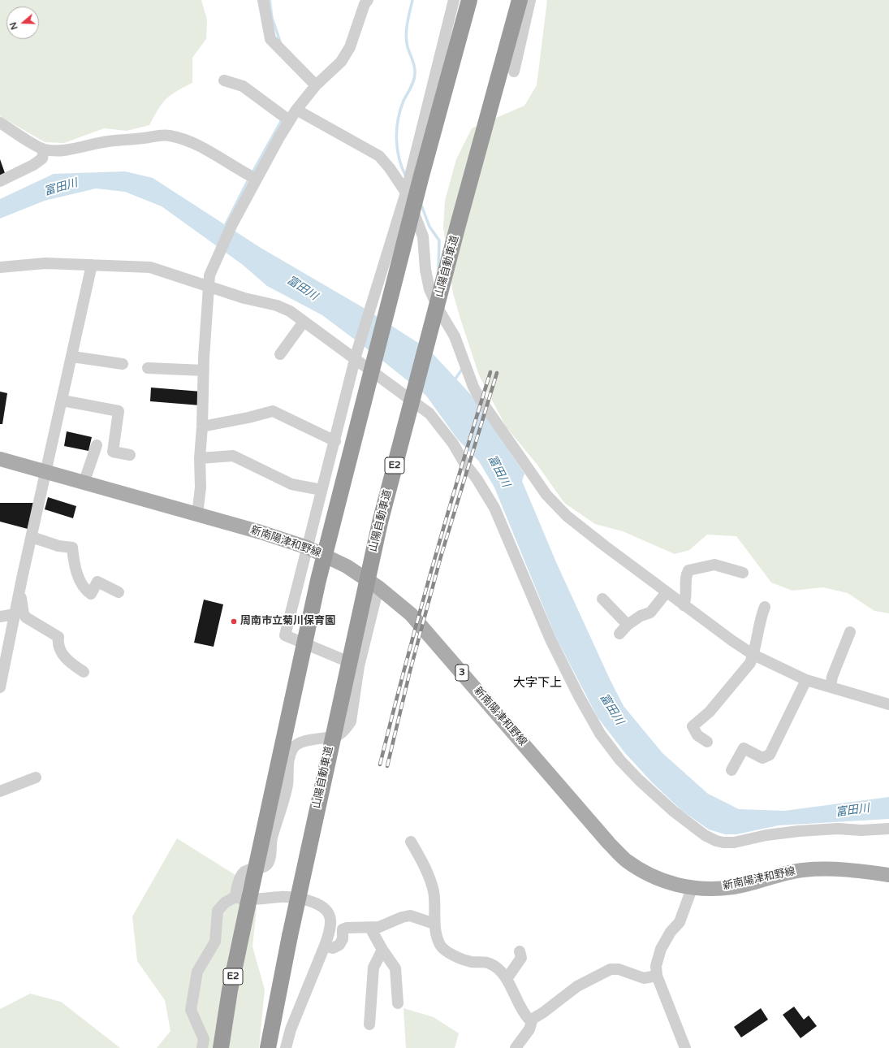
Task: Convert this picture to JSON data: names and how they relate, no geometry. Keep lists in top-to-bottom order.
{
  "streets": {
    "highway": ["山陽自動車道", "E2"],
    "main road": ["新南陽津和野線", "3"]
  },
  "districts": ["大字下上"],
  "water": ["富田川"],
  "places": ["周南市立菊川保育園"],
  "north": "left"
}
